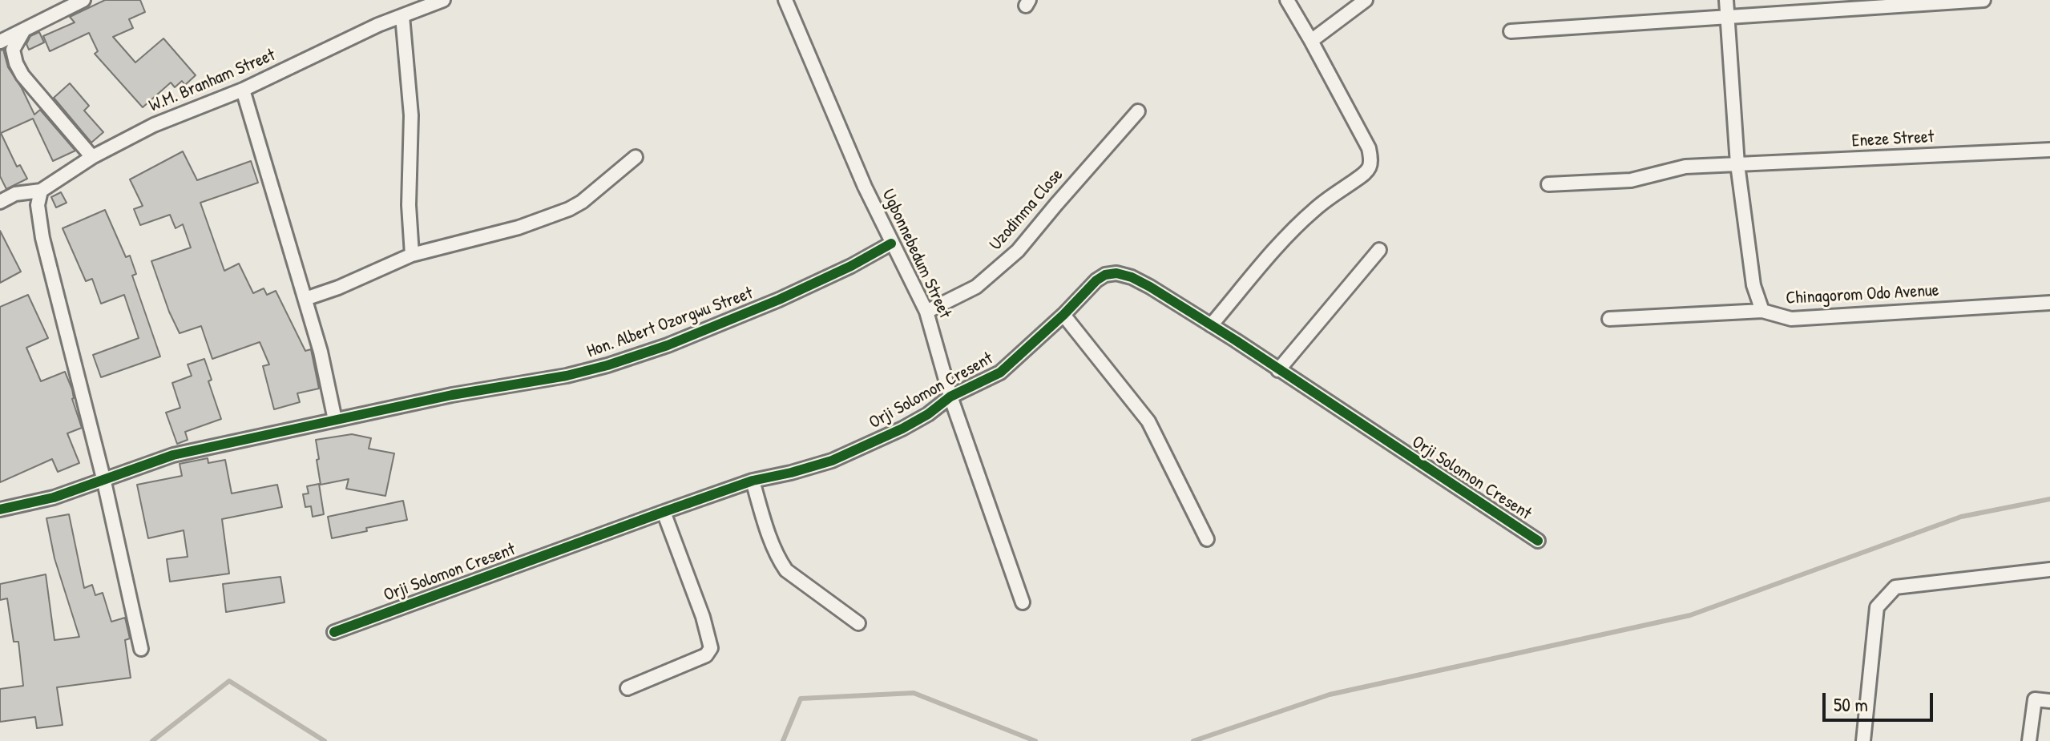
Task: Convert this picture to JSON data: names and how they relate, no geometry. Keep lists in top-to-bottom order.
{
  "streets": {
    "street": [
      "W.M. Branham Street",
      "Eneze Street",
      "Uzodinma Close",
      "Ugbonnebedum Street",
      "Chinagorom Odo Avenue",
      "Hon. Albert Ozorgwu Street",
      "Orji Solomon Cresent"
    ]
  },
  "crossings": [
    ["Eneze Street", "Chinagorom Odo Avenue"],
    ["Uzodinma Close", "Ugbonnebedum Street"],
    ["Ugbonnebedum Street", "Hon. Albert Ozorgwu Street"],
    ["Ugbonnebedum Street", "Orji Solomon Cresent"]
  ],
  "scale_bar": "50 m"
}
